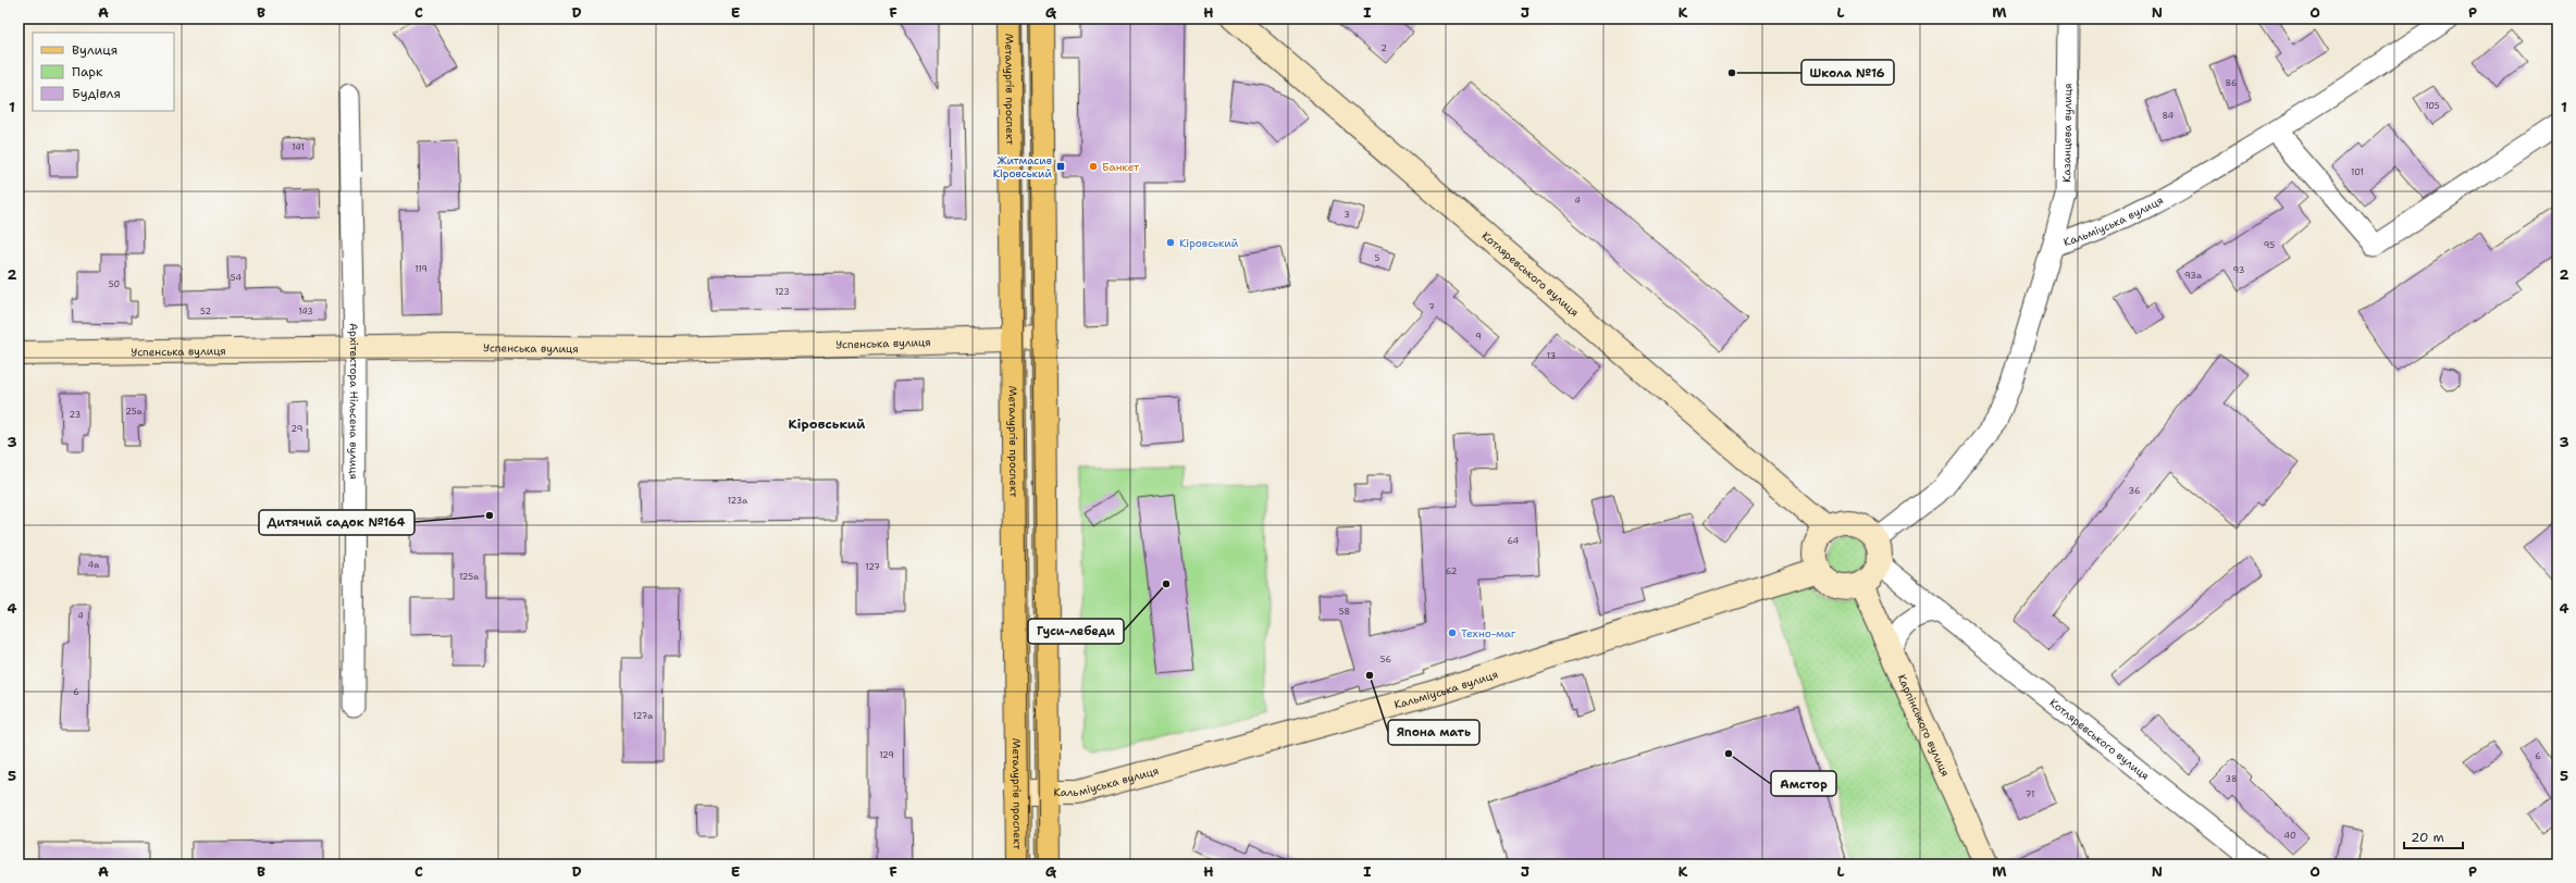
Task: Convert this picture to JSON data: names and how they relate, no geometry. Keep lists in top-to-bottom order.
{
  "streets": {
    "main road": ["Металургів проспект"],
    "street": [
      "Казанцева вулиця",
      "Кальміуська вулиця",
      "Котляревського вулиця",
      "Успенська вулиця",
      "Архітектора Нільсена вулиця",
      "Карпінського вулиця"
    ]
  },
  "crossings": [
    ["Металургів проспект", "Кальміуська вулиця"],
    ["Металургів проспект", "Успенська вулиця"],
    ["Казанцева вулиця", "Кальміуська вулиця"],
    ["Кальміуська вулиця", "Котляревського вулиця"],
    ["Кальміуська вулиця", "Карпінського вулиця"],
    ["Котляревського вулиця", "Карпінського вулиця"],
    ["Успенська вулиця", "Архітектора Нільсена вулиця"]
  ],
  "districts": ["Кіровський"],
  "places": {
    "other": [
      "Школа №16",
      "Банкет",
      "Кіровський",
      "Дитячий садок №164",
      "Гуси-лебеди",
      "Техно-маг",
      "Япона мать",
      "Амстор"
    ],
    "transit": ["Житмасив Кіровський"]
  },
  "house_numbers": [
    "2",
    "86",
    "105",
    "84",
    "141",
    "101",
    "4",
    "3",
    "95",
    "5",
    "119",
    "93",
    "93а",
    "54",
    "50",
    "123",
    "7",
    "52",
    "143",
    "9",
    "13",
    "25а",
    "23",
    "29",
    "36",
    "123а",
    "64",
    "4а",
    "127",
    "62",
    "125а",
    "58",
    "4",
    "56",
    "6",
    "127а",
    "129",
    "6",
    "38",
    "71",
    "40"
  ],
  "legend": ["Вулиця", "Парк", "Будівля"],
  "scale_bar": "20 m",
  "grid": {
    "columns": [
      "A",
      "B",
      "C",
      "D",
      "E",
      "F",
      "G",
      "H",
      "I",
      "J",
      "K",
      "L",
      "M",
      "N",
      "O",
      "P"
    ],
    "rows": [
      "1",
      "2",
      "3",
      "4",
      "5"
    ]
  }
}
